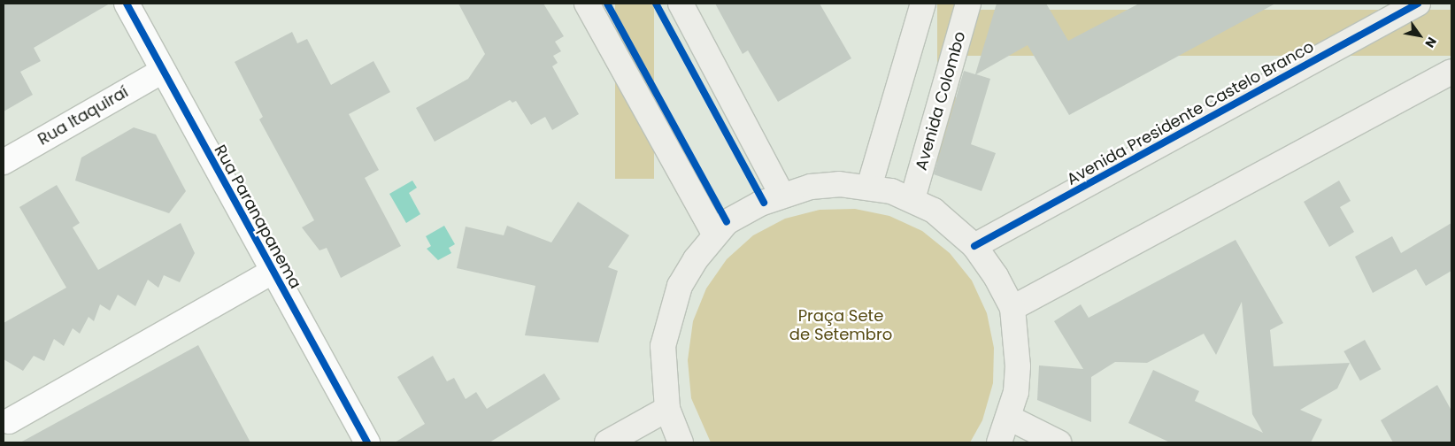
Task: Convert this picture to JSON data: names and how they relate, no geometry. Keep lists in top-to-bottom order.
{
  "streets": {
    "street": [
      "Avenida Colombo",
      "Avenida Presidente Castelo Branco",
      "Rua Itaquiraí",
      "Rua Paranapanema"
    ]
  },
  "crossings": [
    ["Rua Itaquiraí", "Rua Paranapanema"]
  ],
  "parks": ["Praça Sete de Setembro"],
  "north": "bottom right"
}
